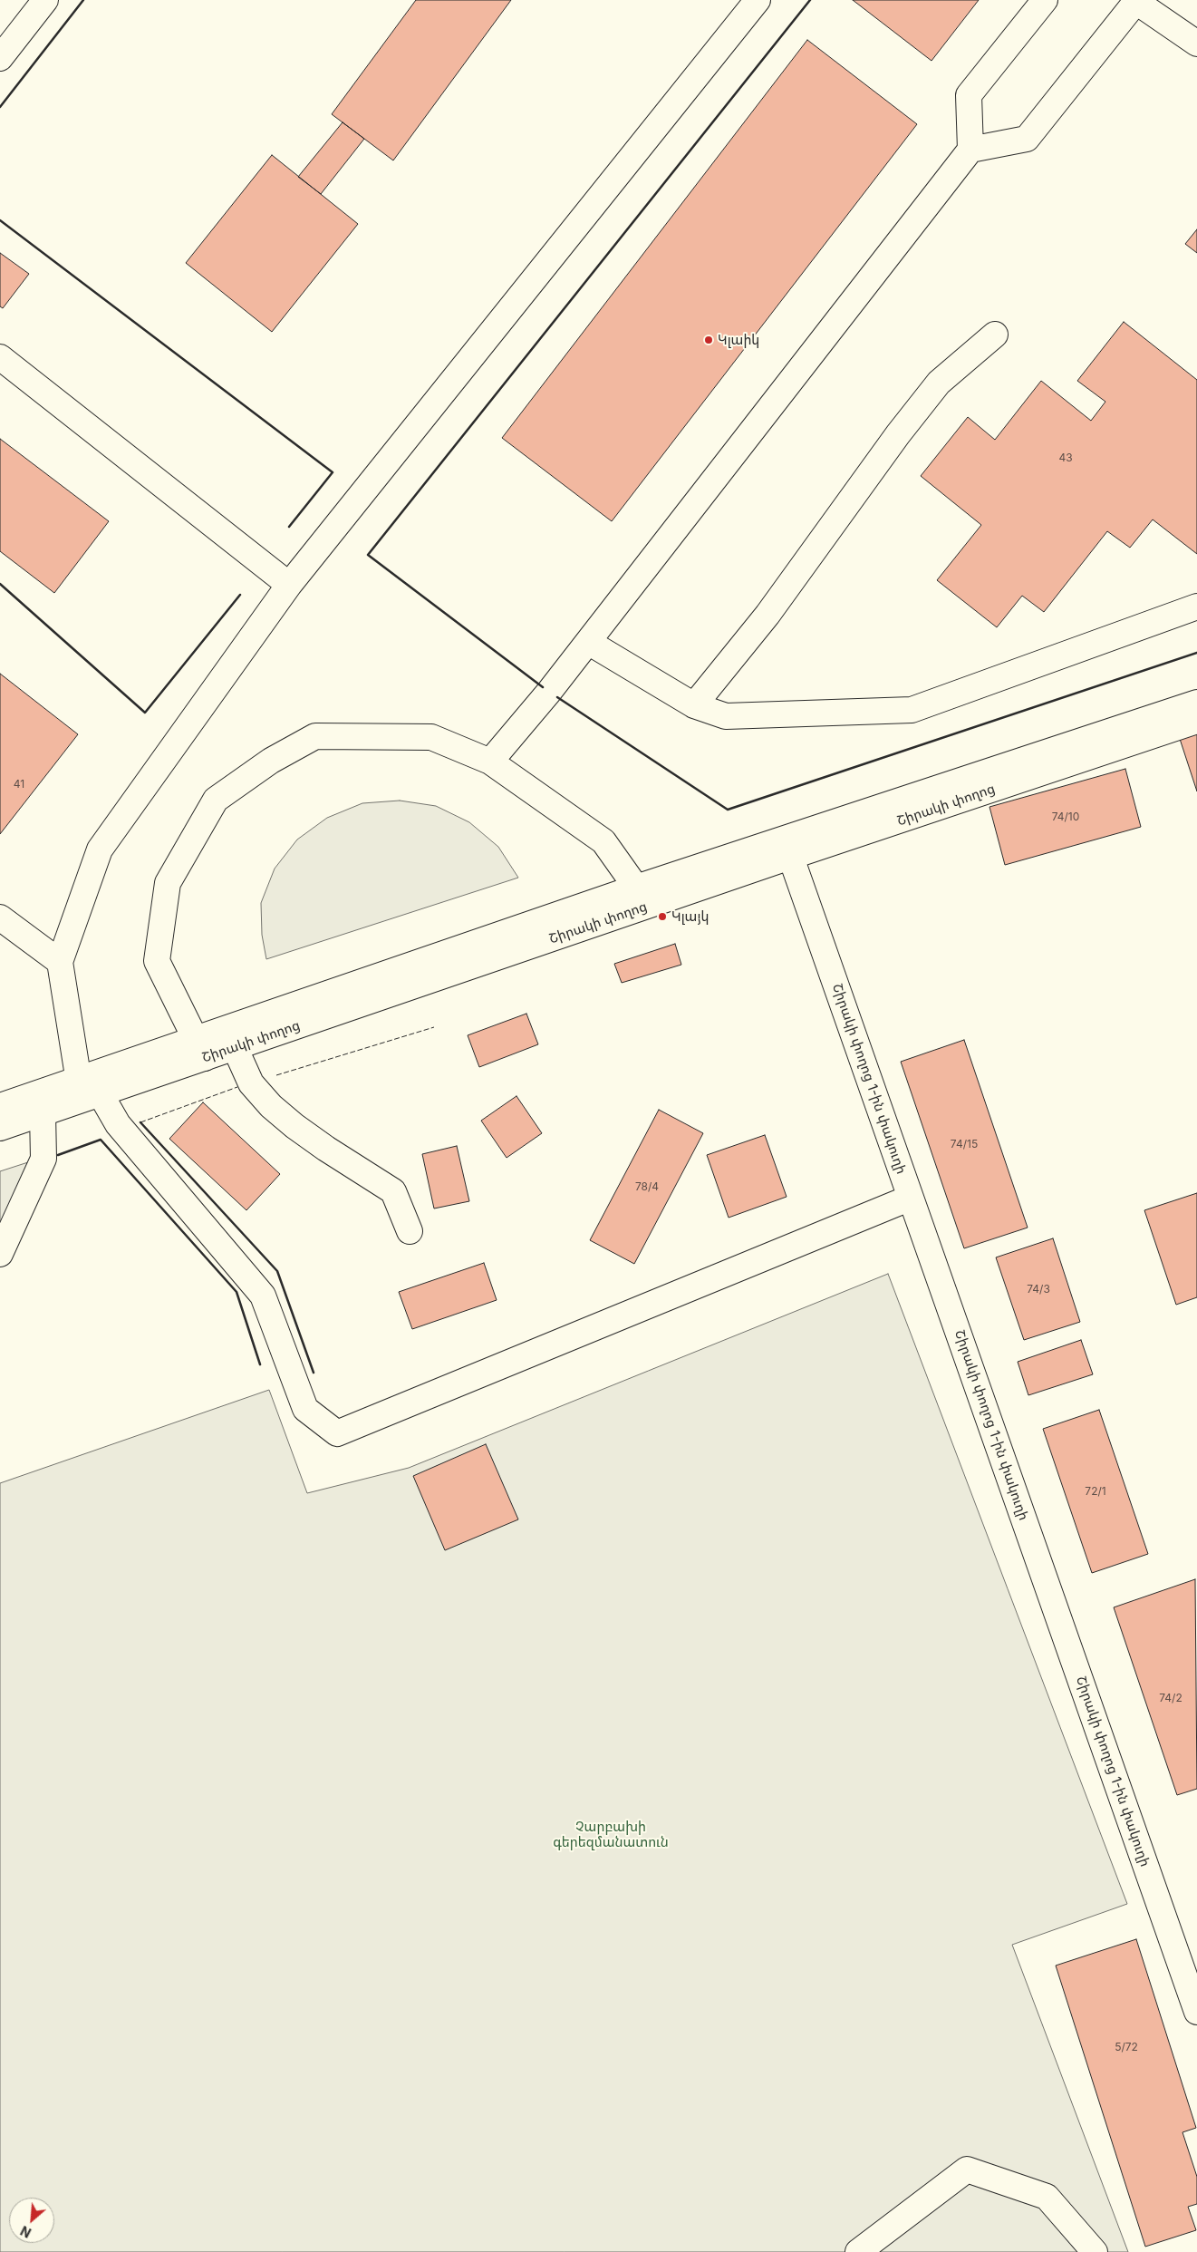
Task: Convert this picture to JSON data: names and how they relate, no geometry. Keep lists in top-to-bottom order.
{
  "streets": {
    "main road": ["Շիրակի փողոց", "Շիրակի փողոց 1-ին փակուղի"]
  },
  "crossings": [
    ["Շիրակի փողոց", "Շիրակի փողոց 1-ին փակուղի"]
  ],
  "parks": ["Չարբախի գերեզմանատուն"],
  "places": ["Կլաիկ", "Կլայկ"],
  "house_numbers": [
    "43",
    "41",
    "74/10",
    "74/15",
    "78/4",
    "74/3",
    "72/1",
    "74/2",
    "5/72"
  ],
  "north": "bottom left"
}
